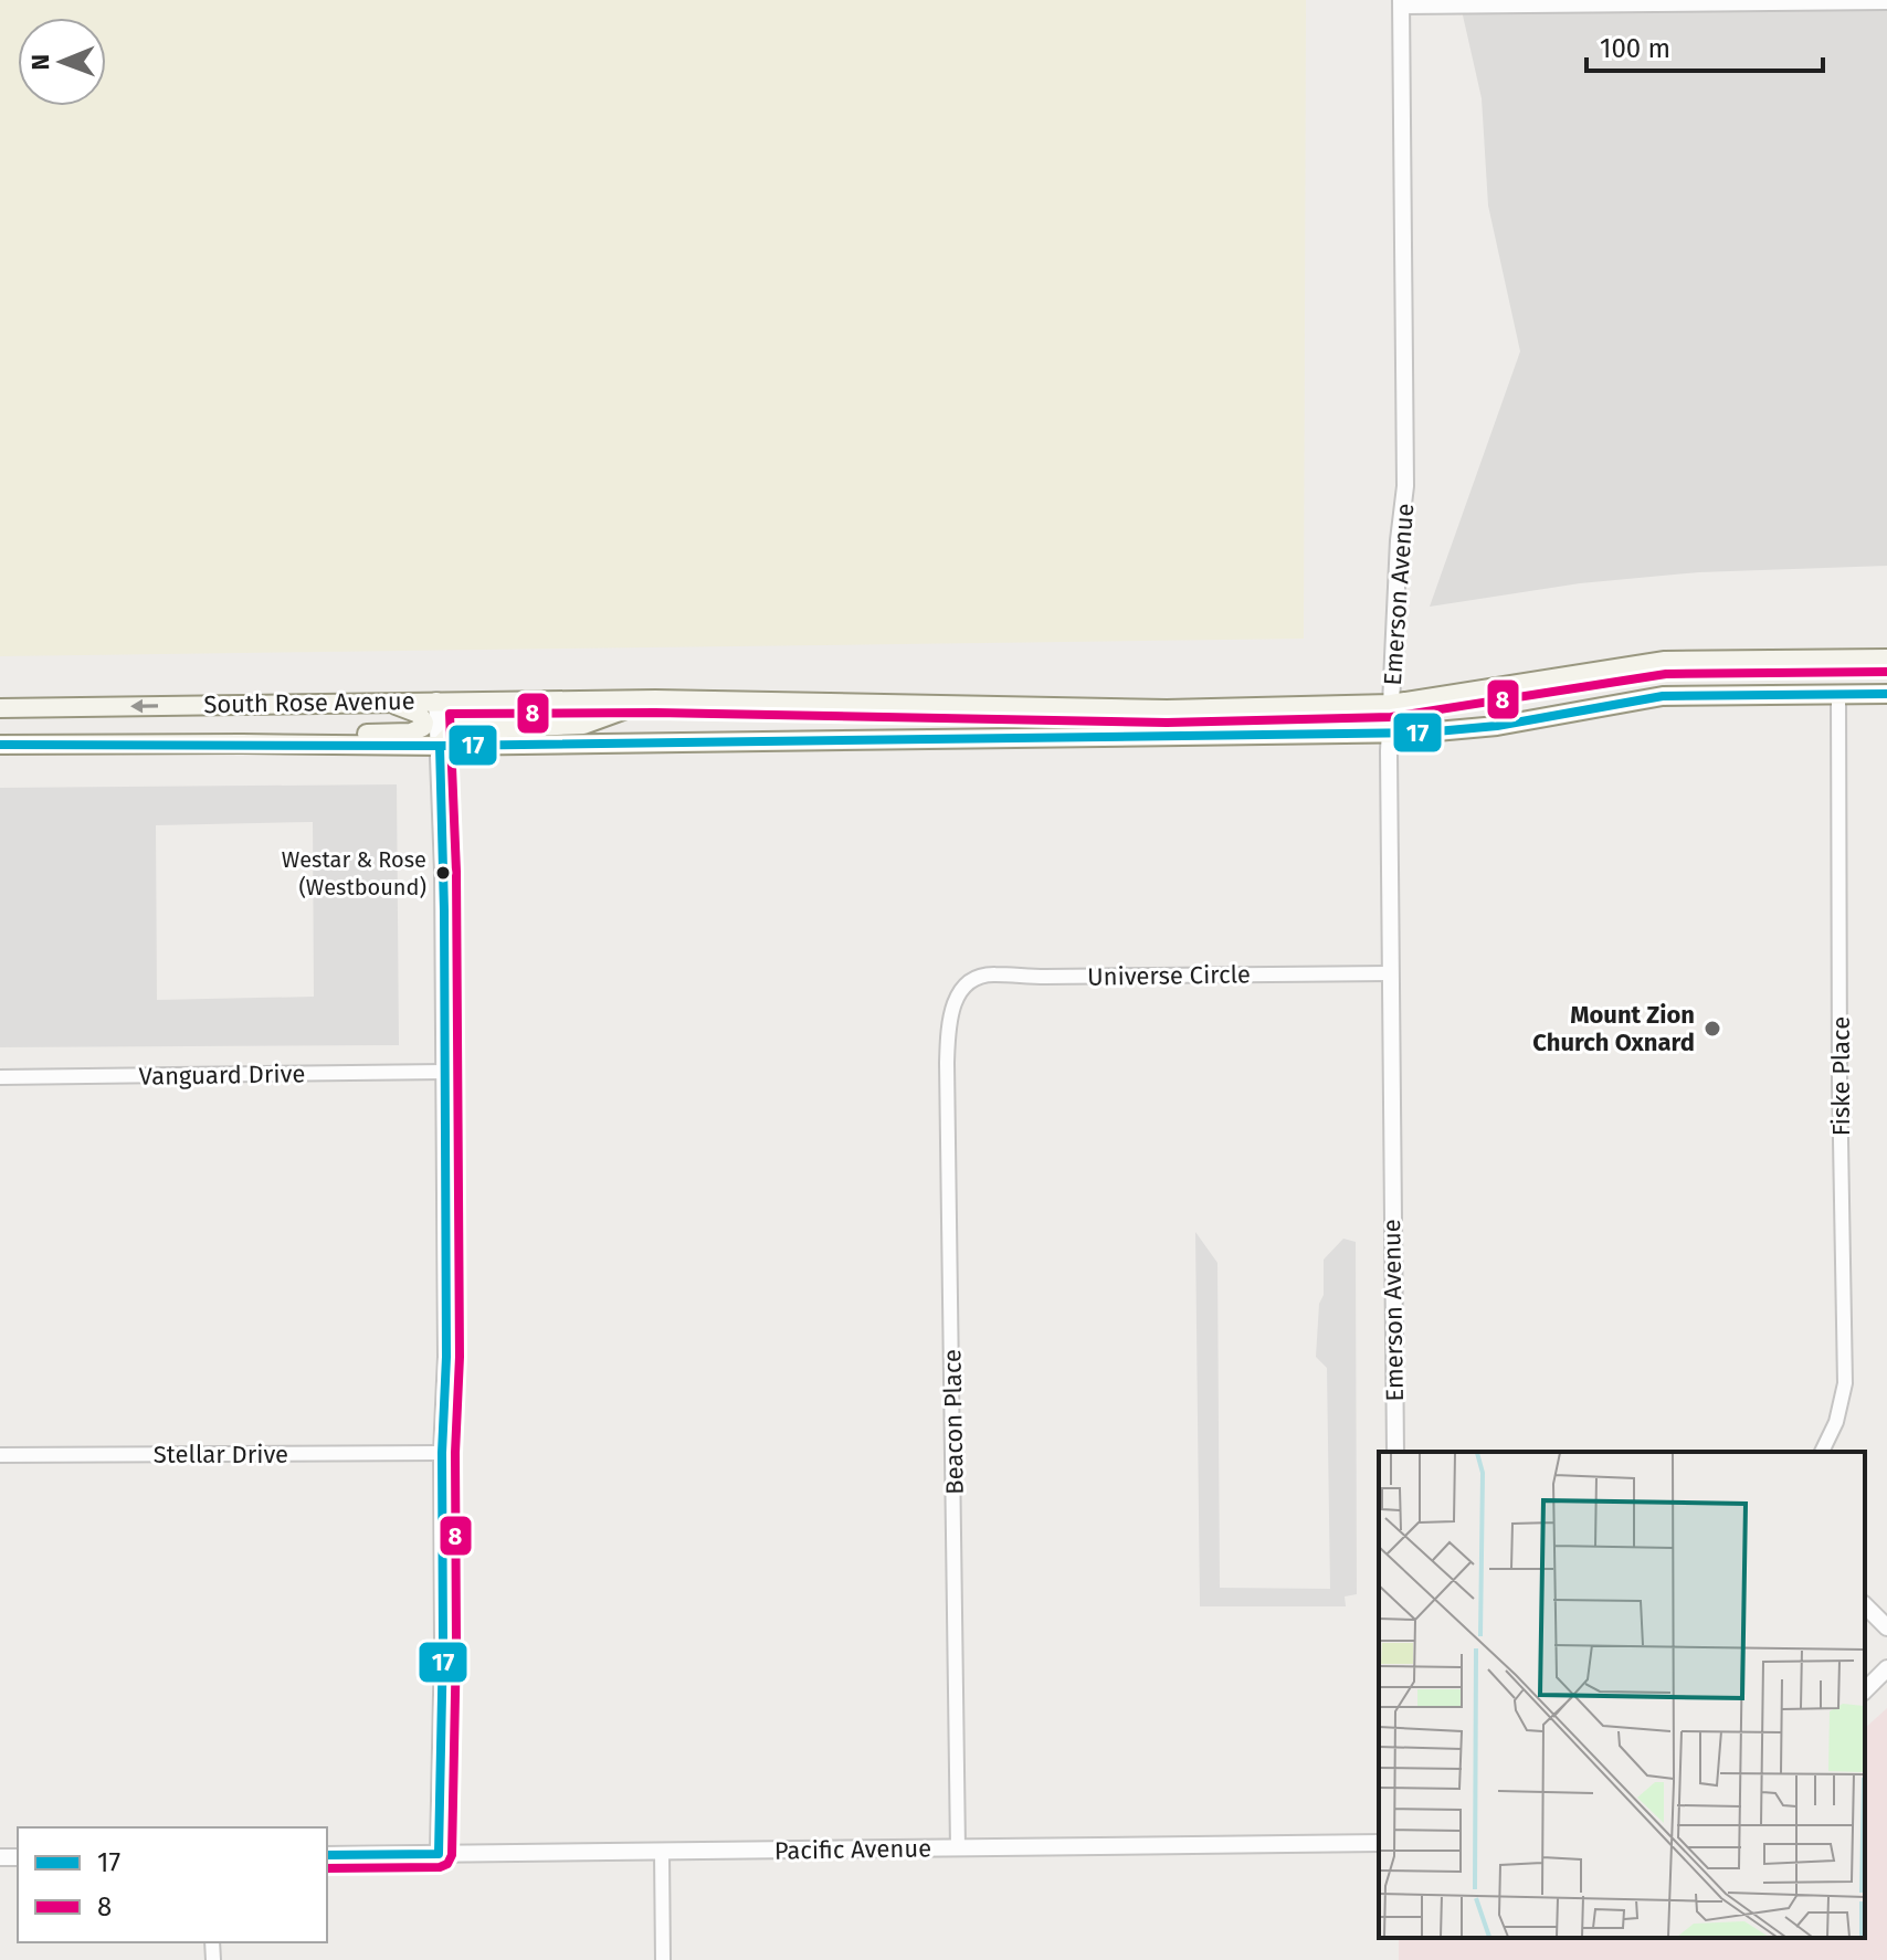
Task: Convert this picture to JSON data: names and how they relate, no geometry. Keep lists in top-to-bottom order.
{
  "streets": {
    "main road": ["South Rose Avenue"],
    "street": [
      "Emerson Avenue",
      "Universe Circle",
      "Vanguard Drive",
      "Fiske Place",
      "Beacon Place",
      "Stellar Drive",
      "Pacific Avenue"
    ]
  },
  "crossings": [
    ["Emerson Avenue", "South Rose Avenue"],
    ["Emerson Avenue", "Universe Circle"],
    ["South Rose Avenue", "Fiske Place"],
    ["Universe Circle", "Beacon Place"],
    ["Beacon Place", "Pacific Avenue"]
  ],
  "places": ["Westar & Rose (Westbound)", "Mount Zion Church Oxnard"],
  "lines": ["transit line 8", "transit line 17"],
  "legend": ["17", "8"],
  "scale_bar": "100 m",
  "north": "left"
}
